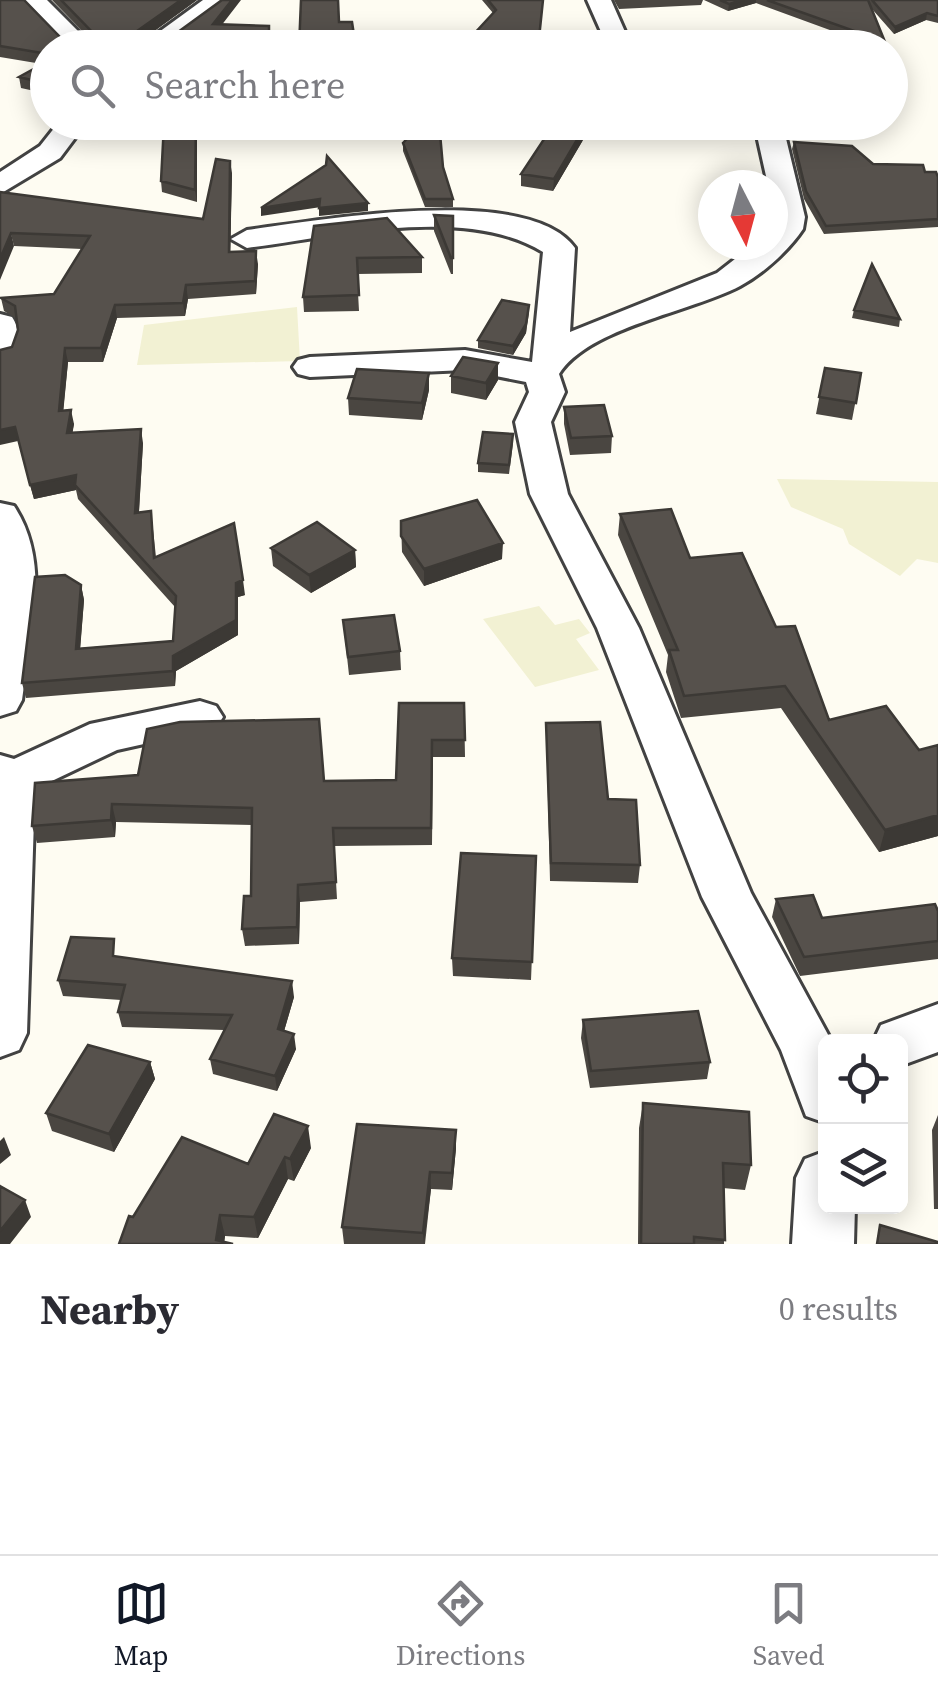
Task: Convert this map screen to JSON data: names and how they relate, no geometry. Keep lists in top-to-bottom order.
{
  "north": "bottom",
  "page": {
    "search": "Search here",
    "heading": ["Nearby", "0 results"],
    "nav": ["Map", "Directions", "Saved"]
  }
}
